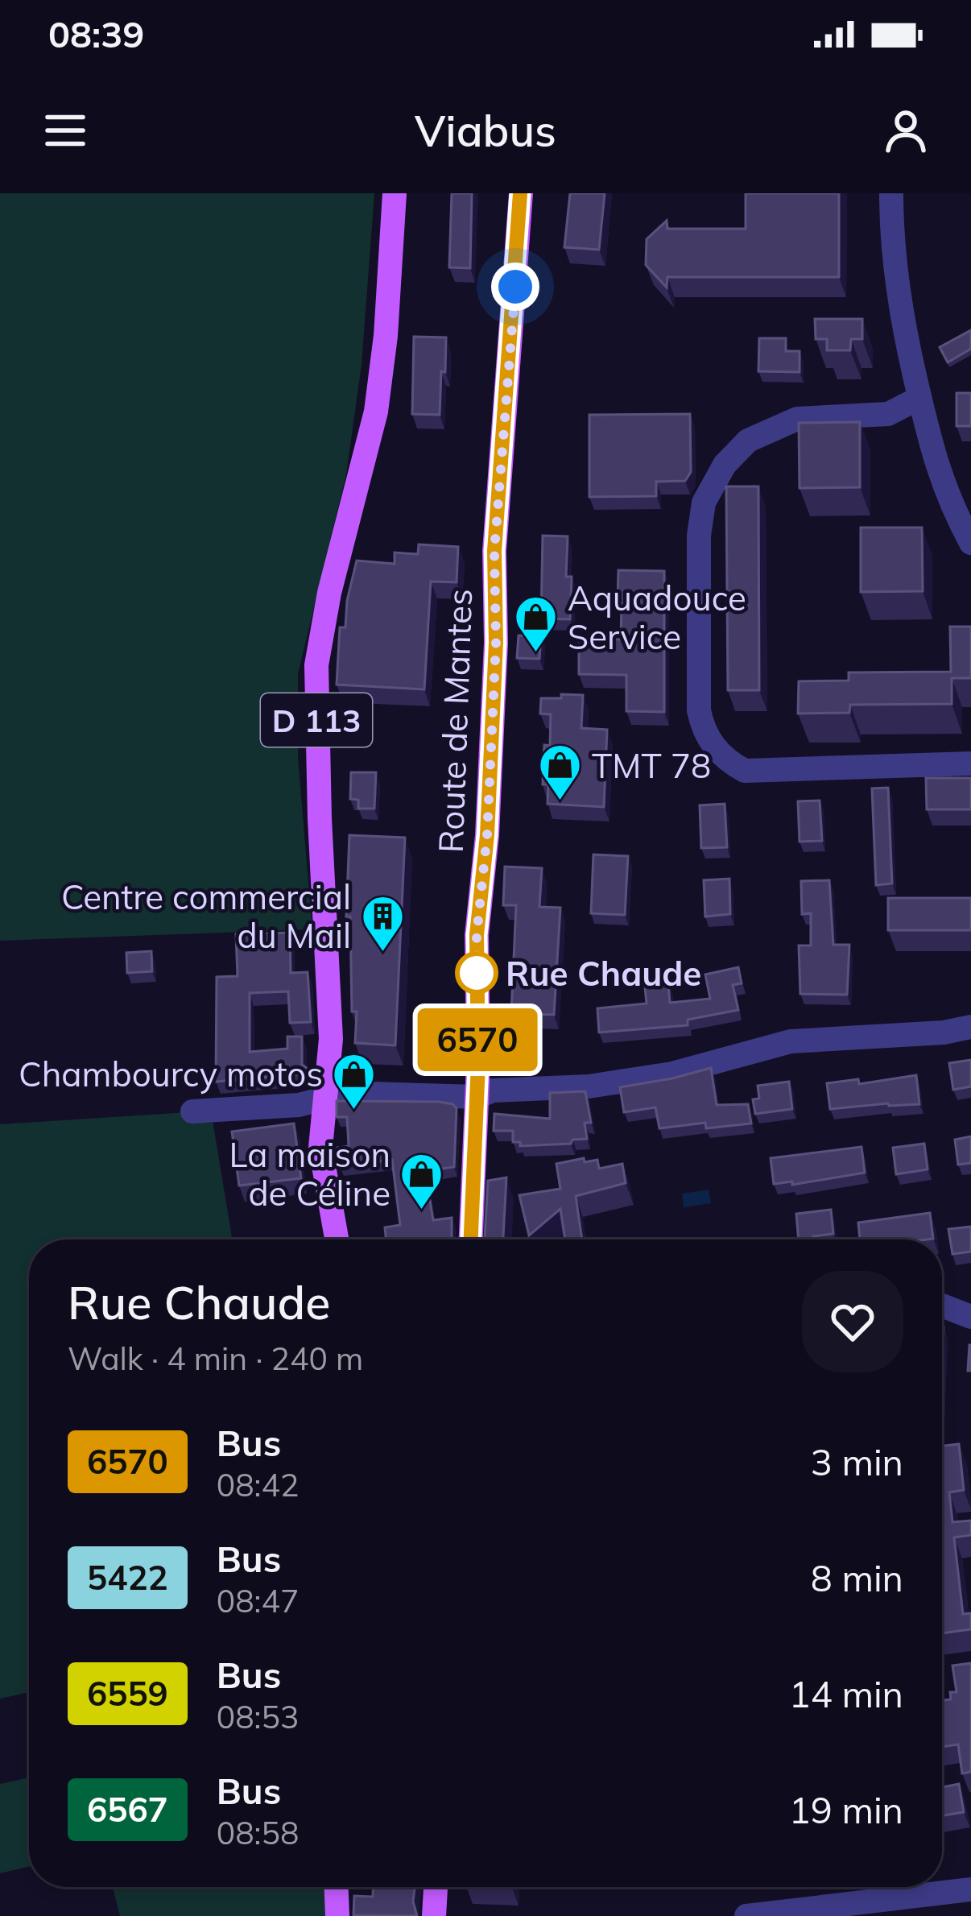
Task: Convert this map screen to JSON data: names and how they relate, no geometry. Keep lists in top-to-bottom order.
{
  "streets": {
    "main road": ["D 113", "Route de Mantes"]
  },
  "places": {
    "shop": [
      "Aquadouce Service",
      "TMT 78",
      "Chambourcy motos",
      "La maison de Céline"
    ],
    "building": ["Centre commercial du Mail"],
    "other": ["Rue Chaude"]
  },
  "lines": ["bus line 6570"],
  "page": {
    "status": "08:39",
    "header": "Viabus",
    "on_map": "6570",
    "heading": ["Rue Chaude", "Walk · 4 min · 240 m"],
    "list": [
      {
        "mark": "6570",
        "name": "Bus",
        "note": "08:42",
        "value": "3 min"
      },
      {
        "mark": "5422",
        "name": "Bus",
        "note": "08:47",
        "value": "8 min"
      },
      {
        "mark": "6559",
        "name": "Bus",
        "note": "08:53",
        "value": "14 min"
      },
      {
        "mark": "6567",
        "name": "Bus",
        "note": "08:58",
        "value": "19 min"
      }
    ]
  }
}
